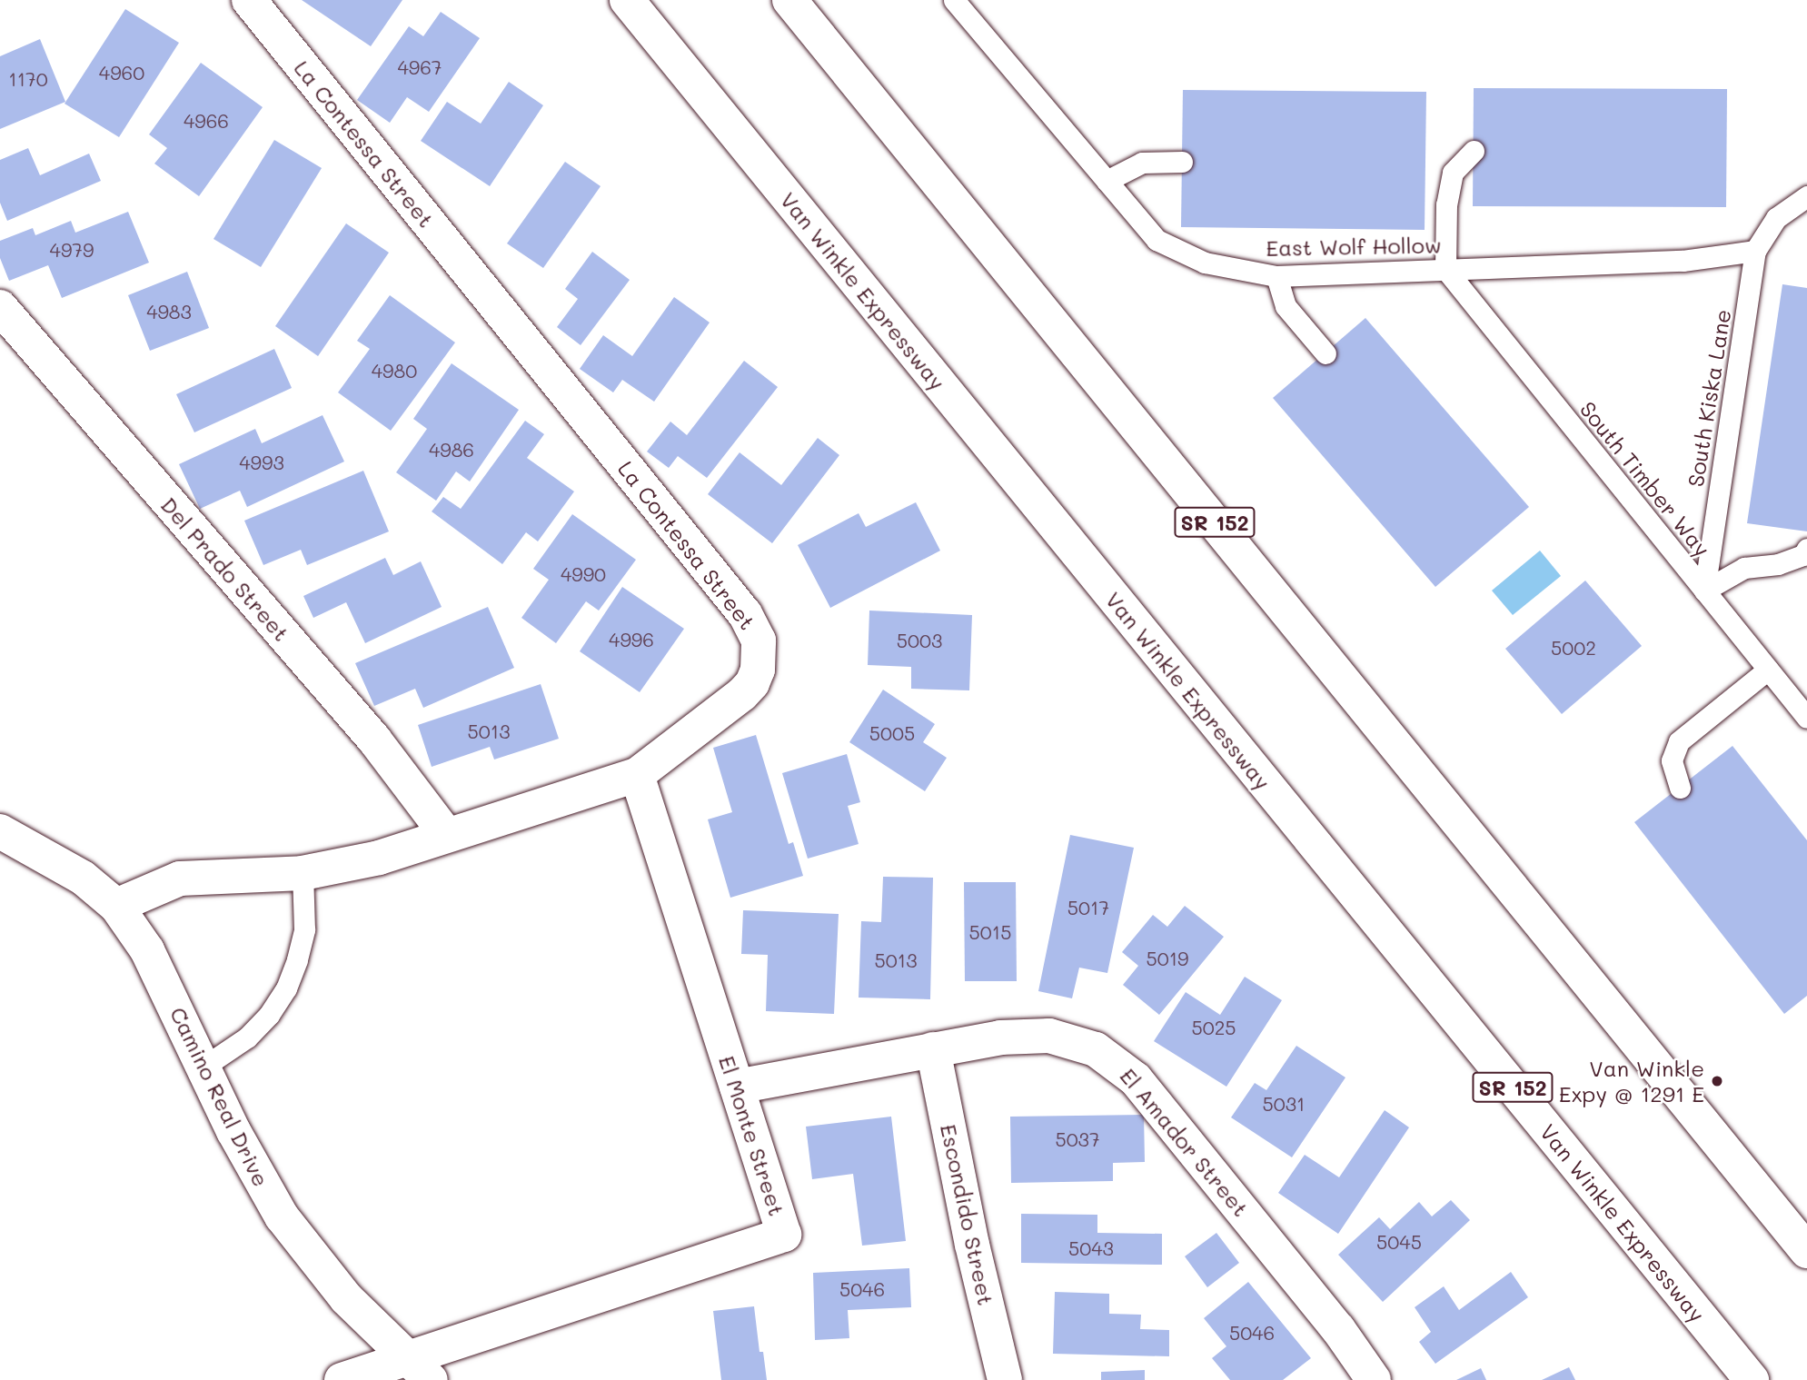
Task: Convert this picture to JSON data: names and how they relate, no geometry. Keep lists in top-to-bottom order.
{
  "streets": {
    "street": [
      "La Contessa Street",
      "Van Winkle Expressway",
      "SR 152",
      "Del Prado Street",
      "Camino Real Drive",
      "El Monte Street",
      "El Amador Street",
      "Escondido Street"
    ],
    "lane": ["East Wolf Hollow", "South Kiska Lane", "South Timber Way"]
  },
  "crossings": [
    ["La Contessa Street", "Del Prado Street"],
    ["La Contessa Street", "Camino Real Drive"],
    ["La Contessa Street", "El Monte Street"],
    ["East Wolf Hollow", "South Kiska Lane"],
    ["East Wolf Hollow", "South Timber Way"],
    ["South Kiska Lane", "South Timber Way"],
    ["Camino Real Drive", "El Monte Street"],
    ["El Monte Street", "El Amador Street"],
    ["El Amador Street", "Escondido Street"]
  ],
  "places": ["Van Winkle Expy @ 1291 E"],
  "house_numbers": [
    "4967",
    "4960",
    "1170",
    "4966",
    "4979",
    "4983",
    "4980",
    "4986",
    "4993",
    "4990",
    "4996",
    "5003",
    "5002",
    "5013",
    "5005",
    "5017",
    "5015",
    "5019",
    "5013",
    "5025",
    "5031",
    "5037",
    "5045",
    "5043",
    "5046",
    "5046"
  ]
}
